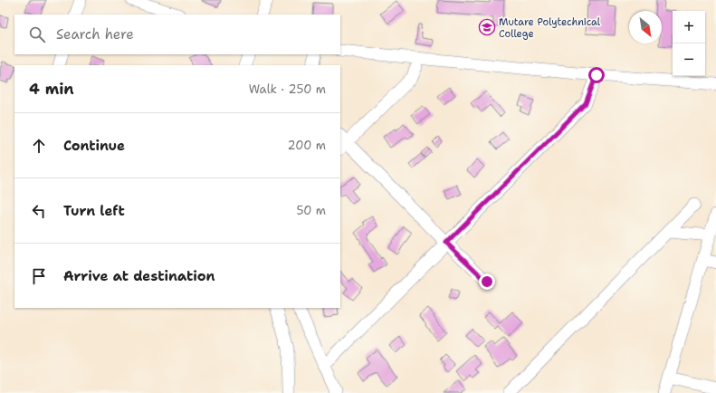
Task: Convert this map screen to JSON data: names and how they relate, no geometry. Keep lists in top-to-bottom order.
{
  "places": {
    "school or university": ["Mutare Polytechnical College"]
  },
  "north": "bottom right",
  "page": {
    "map_buttons": ["+", "−"],
    "search": "Search here",
    "heading": ["4 min", "Walk · 250 m"],
    "list": [
      ["Continue", "200 m"],
      ["Turn left", "50 m"],
      "Arrive at destination"
    ]
  }
}
